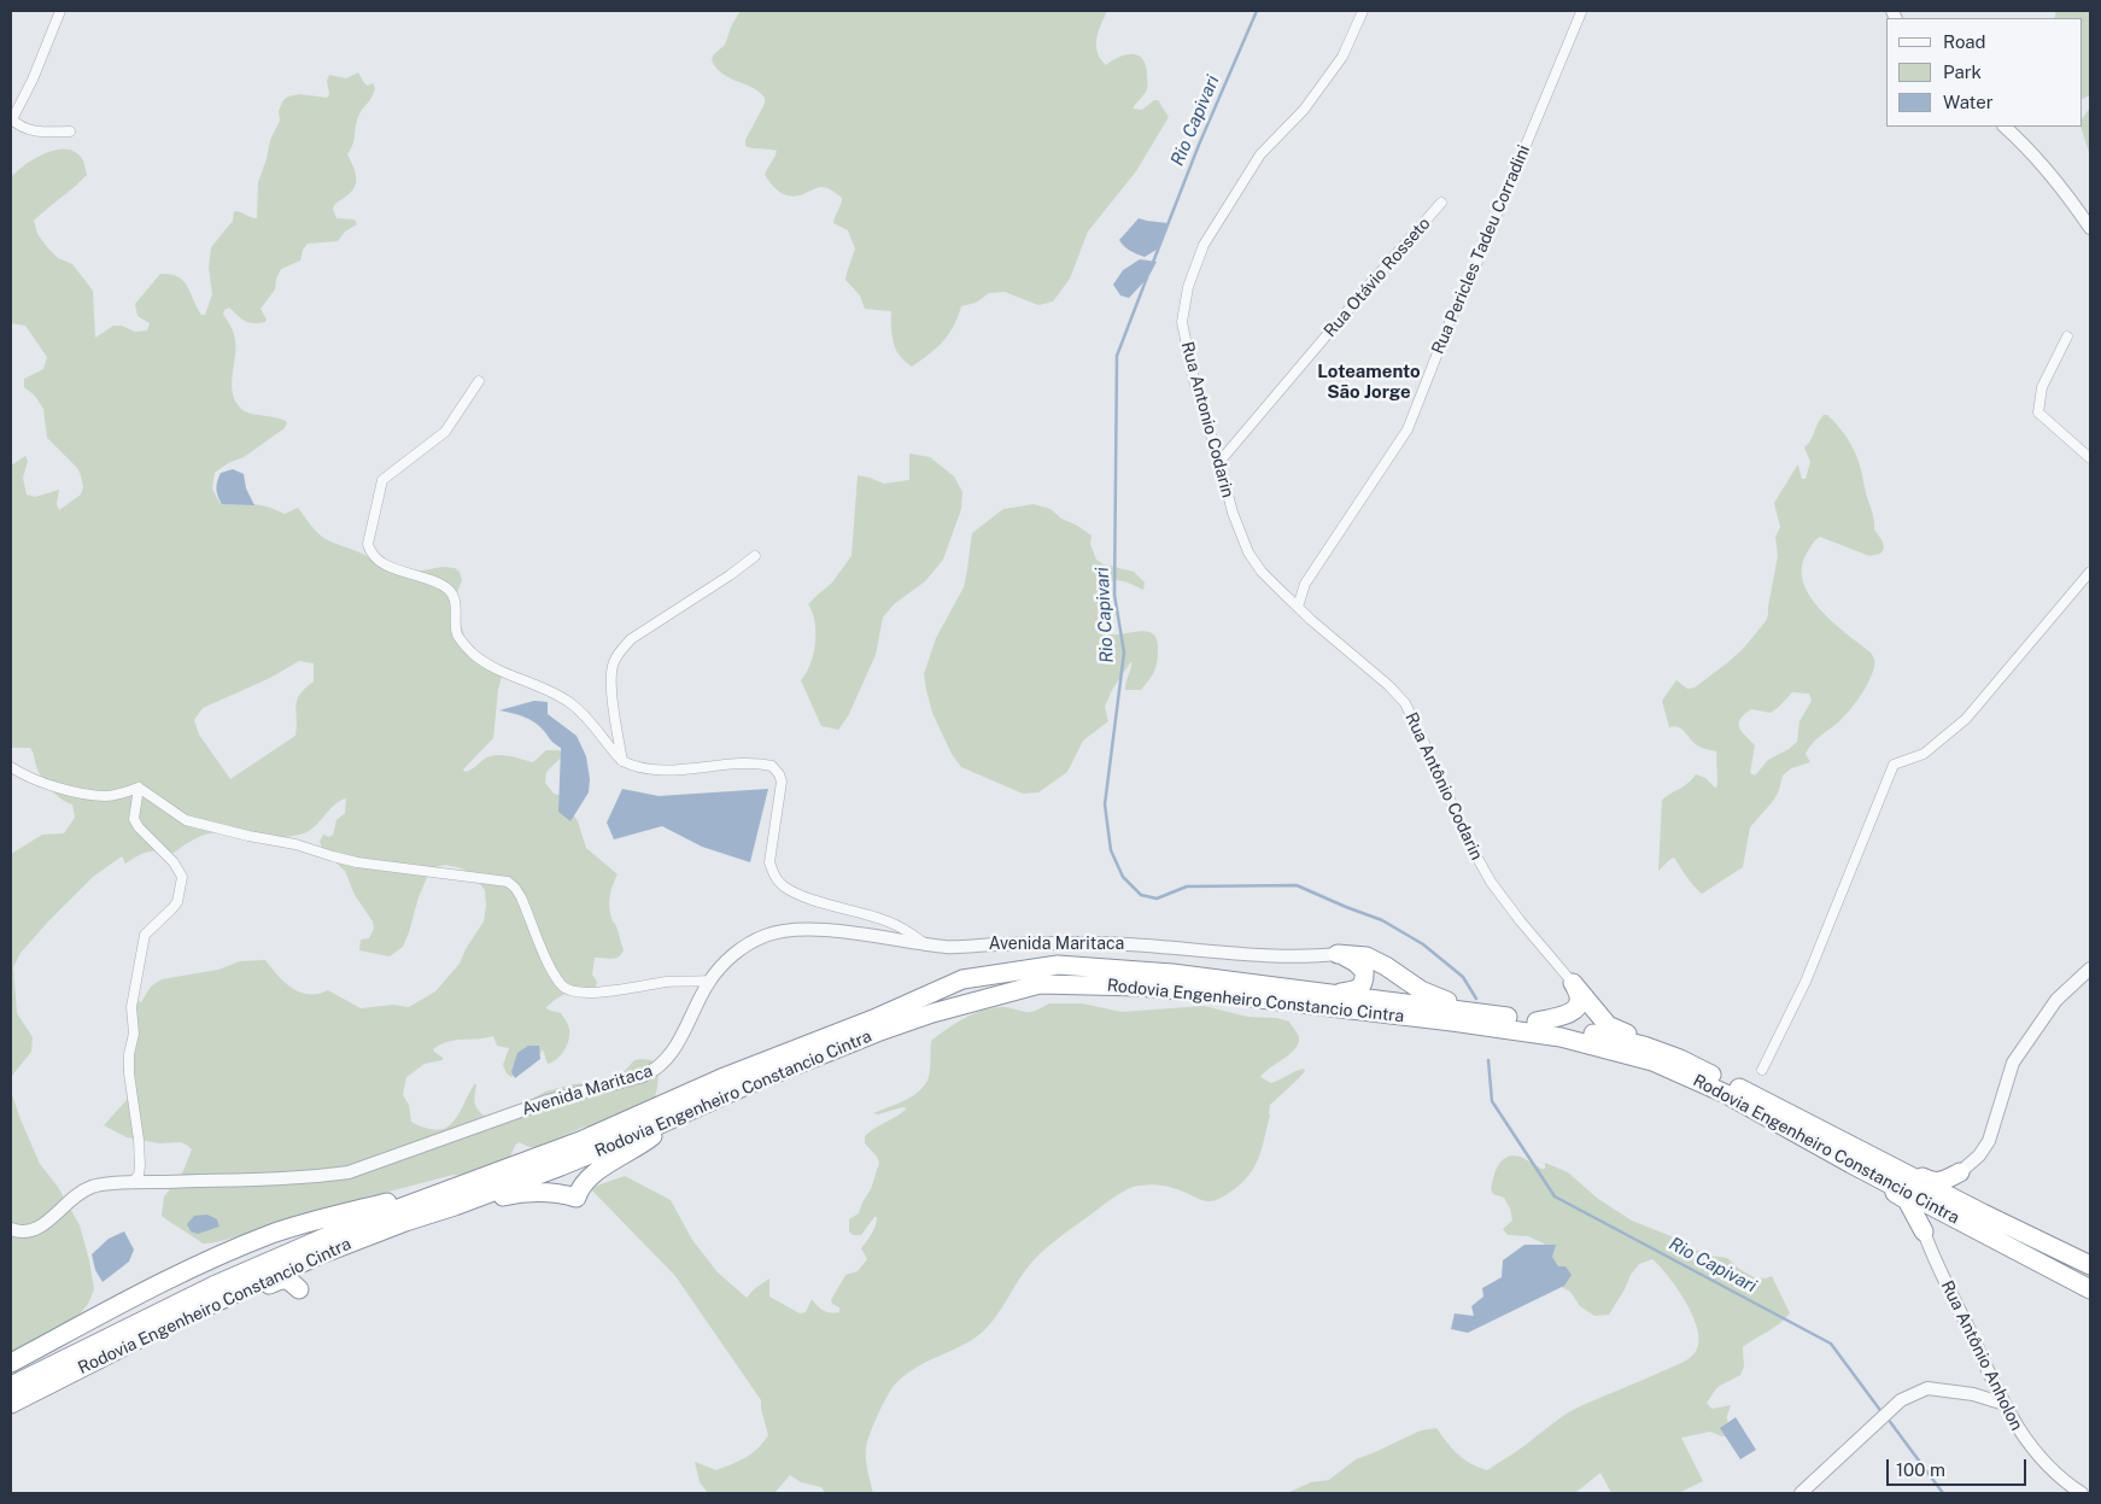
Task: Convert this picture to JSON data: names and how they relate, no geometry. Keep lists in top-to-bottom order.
{
  "streets": {
    "highway": ["Rodovia Engenheiro Constancio Cintra"],
    "street": [
      "Rua Pericles Tadeu Corradini",
      "Rua Otávio Rosseto",
      "Rua Antonio Codarin",
      "Rua Antônio Codarin",
      "Avenida Maritaca",
      "Rua Antônio Anholon"
    ]
  },
  "crossings": [
    ["Rua Pericles Tadeu Corradini", "Rua Antonio Codarin"],
    ["Rua Pericles Tadeu Corradini", "Rua Antônio Codarin"],
    ["Rua Otávio Rosseto", "Rua Antonio Codarin"],
    ["Rua Antonio Codarin", "Rua Antônio Codarin"]
  ],
  "districts": ["Loteamento São Jorge"],
  "water": ["Rio Capivari"],
  "legend": ["Road", "Park", "Water"],
  "scale_bar": "100 m"
}
